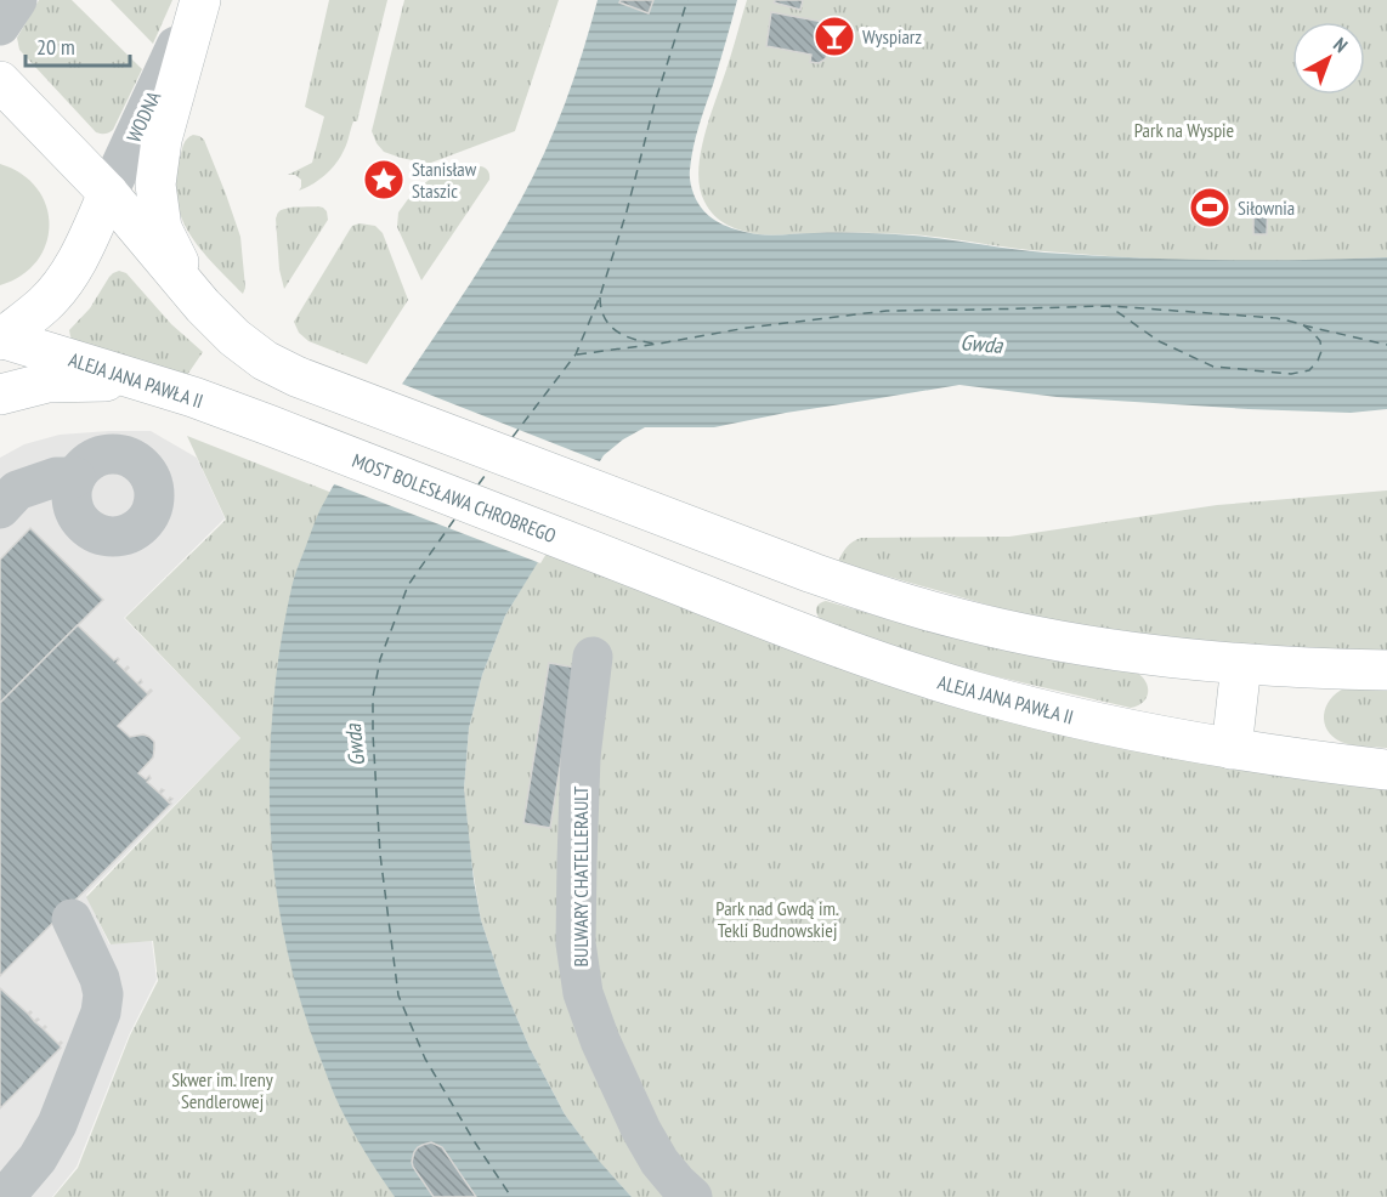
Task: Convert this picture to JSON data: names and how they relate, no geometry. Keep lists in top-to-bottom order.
{
  "streets": {
    "main road": ["ALEJA JANA PAWŁA II", "MOST BOLESŁAWA CHROBREGO"],
    "street": ["WODNA", "BULWARY CHATELLERAULT"]
  },
  "crossings": [
    ["ALEJA JANA PAWŁA II", "MOST BOLESŁAWA CHROBREGO"]
  ],
  "water": ["Gwda"],
  "parks": ["Park na Wyspie", "Park nad Gwdą im. Tekli Budnowskiej", "Skwer im. Ireny Sendlerowej"],
  "places": {
    "bar": ["Wyspiarz"],
    "place": ["Stanisław Staszic"],
    "sports": ["Siłownia"]
  },
  "scale_bar": "20 m",
  "north": "top right"
}
